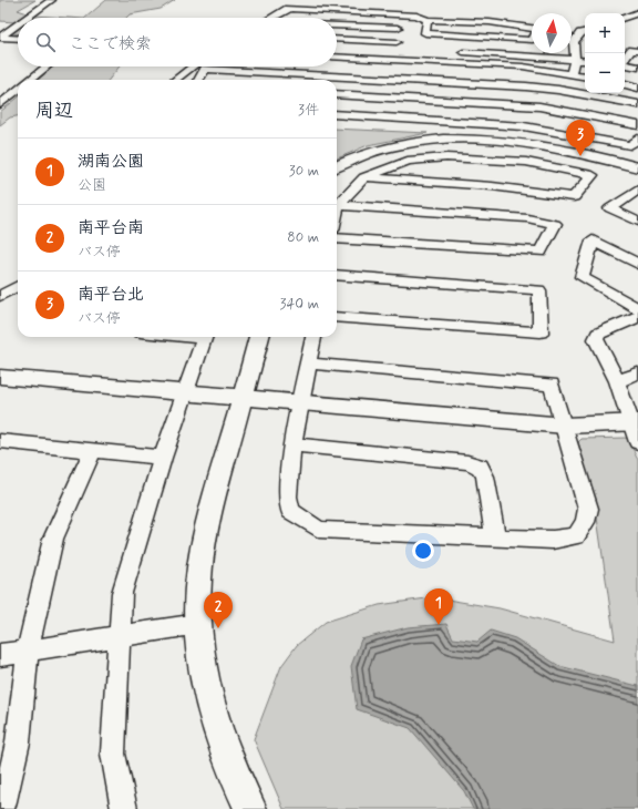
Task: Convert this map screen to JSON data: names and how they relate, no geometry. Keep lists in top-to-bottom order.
{
  "north": "top",
  "page": {
    "map_buttons": ["+", "−"],
    "search": "ここで検索",
    "heading": ["周辺", "3件"],
    "pins": ["3", "1", "2"],
    "list": [
      {
        "mark": "1",
        "name": "湖南公園",
        "note": "公園",
        "value": "30 m"
      },
      {
        "mark": "2",
        "name": "南平台南",
        "note": "バス停",
        "value": "80 m"
      },
      {
        "mark": "3",
        "name": "南平台北",
        "note": "バス停",
        "value": "340 m"
      }
    ]
  }
}
